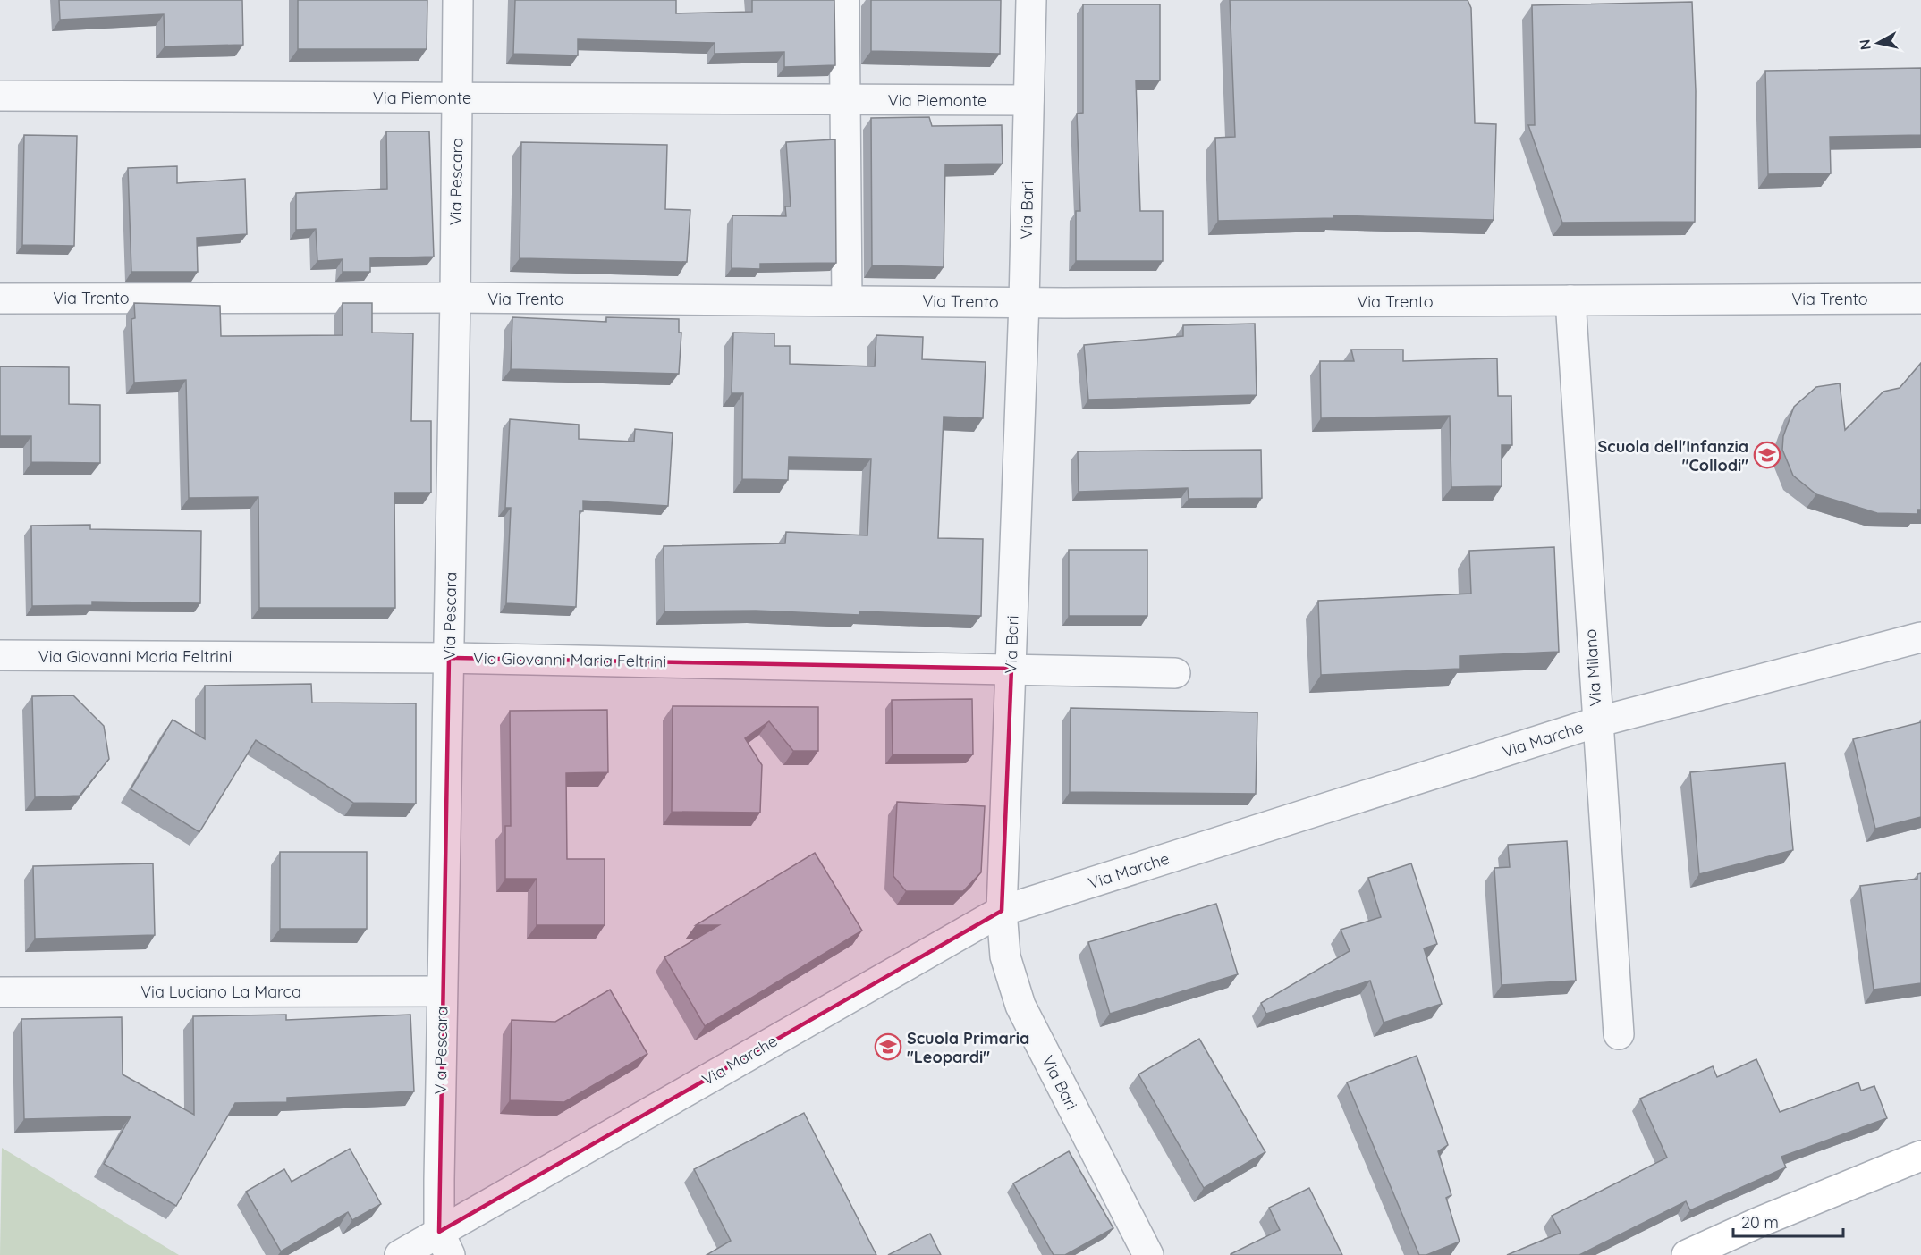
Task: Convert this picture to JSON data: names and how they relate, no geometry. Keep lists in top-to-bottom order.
{
  "streets": {
    "street": [
      "Via Piemonte",
      "Via Pescara",
      "Via Bari",
      "Via Trento",
      "Via Giovanni Maria Feltrini",
      "Via Milano",
      "Via Marche",
      "Via Luciano La Marca"
    ]
  },
  "crossings": [
    ["Via Piemonte", "Via Pescara"],
    ["Via Piemonte", "Via Bari"],
    ["Via Pescara", "Via Trento"],
    ["Via Pescara", "Via Giovanni Maria Feltrini"],
    ["Via Pescara", "Via Marche"],
    ["Via Pescara", "Via Luciano La Marca"],
    ["Via Bari", "Via Trento"],
    ["Via Bari", "Via Giovanni Maria Feltrini"],
    ["Via Bari", "Via Marche"],
    ["Via Trento", "Via Milano"],
    ["Via Milano", "Via Marche"]
  ],
  "places": {
    "school or university": ["Scuola dell'Infanzia \"Collodi\"", "Scuola Primaria \"Leopardi\""]
  },
  "scale_bar": "20 m",
  "north": "left"
}
